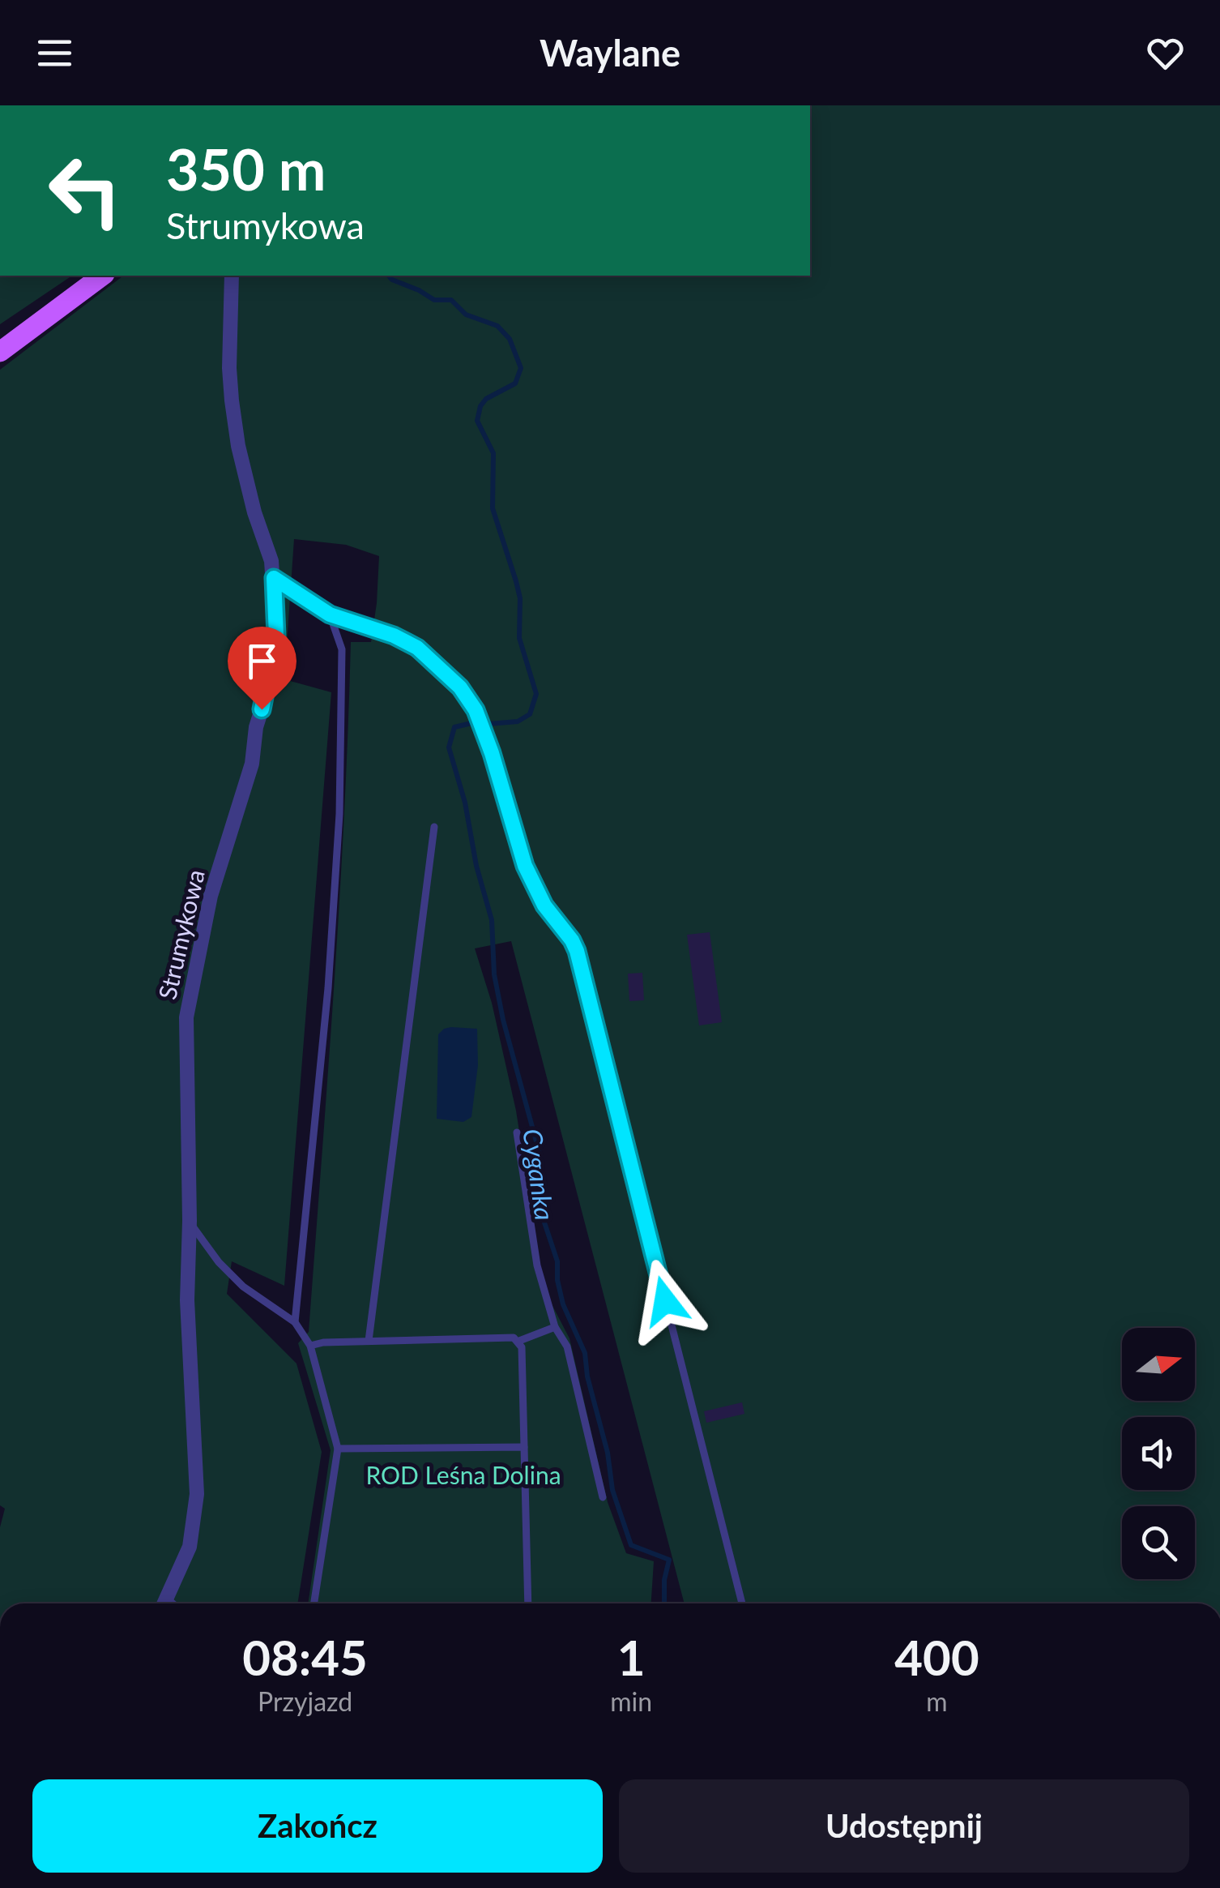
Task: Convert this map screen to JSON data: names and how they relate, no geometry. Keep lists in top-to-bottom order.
{
  "streets": {
    "street": ["Strumykowa"]
  },
  "water": ["Cyganka"],
  "parks": ["ROD Leśna Dolina"],
  "north": "right",
  "page": {
    "header": "Waylane",
    "turn": ["350 m", "Strumykowa"],
    "eta": [
      "08:45",
      "Przyjazd",
      "1",
      "min",
      "400",
      "m"
    ],
    "buttons": ["Zakończ", "Udostępnij"]
  }
}
